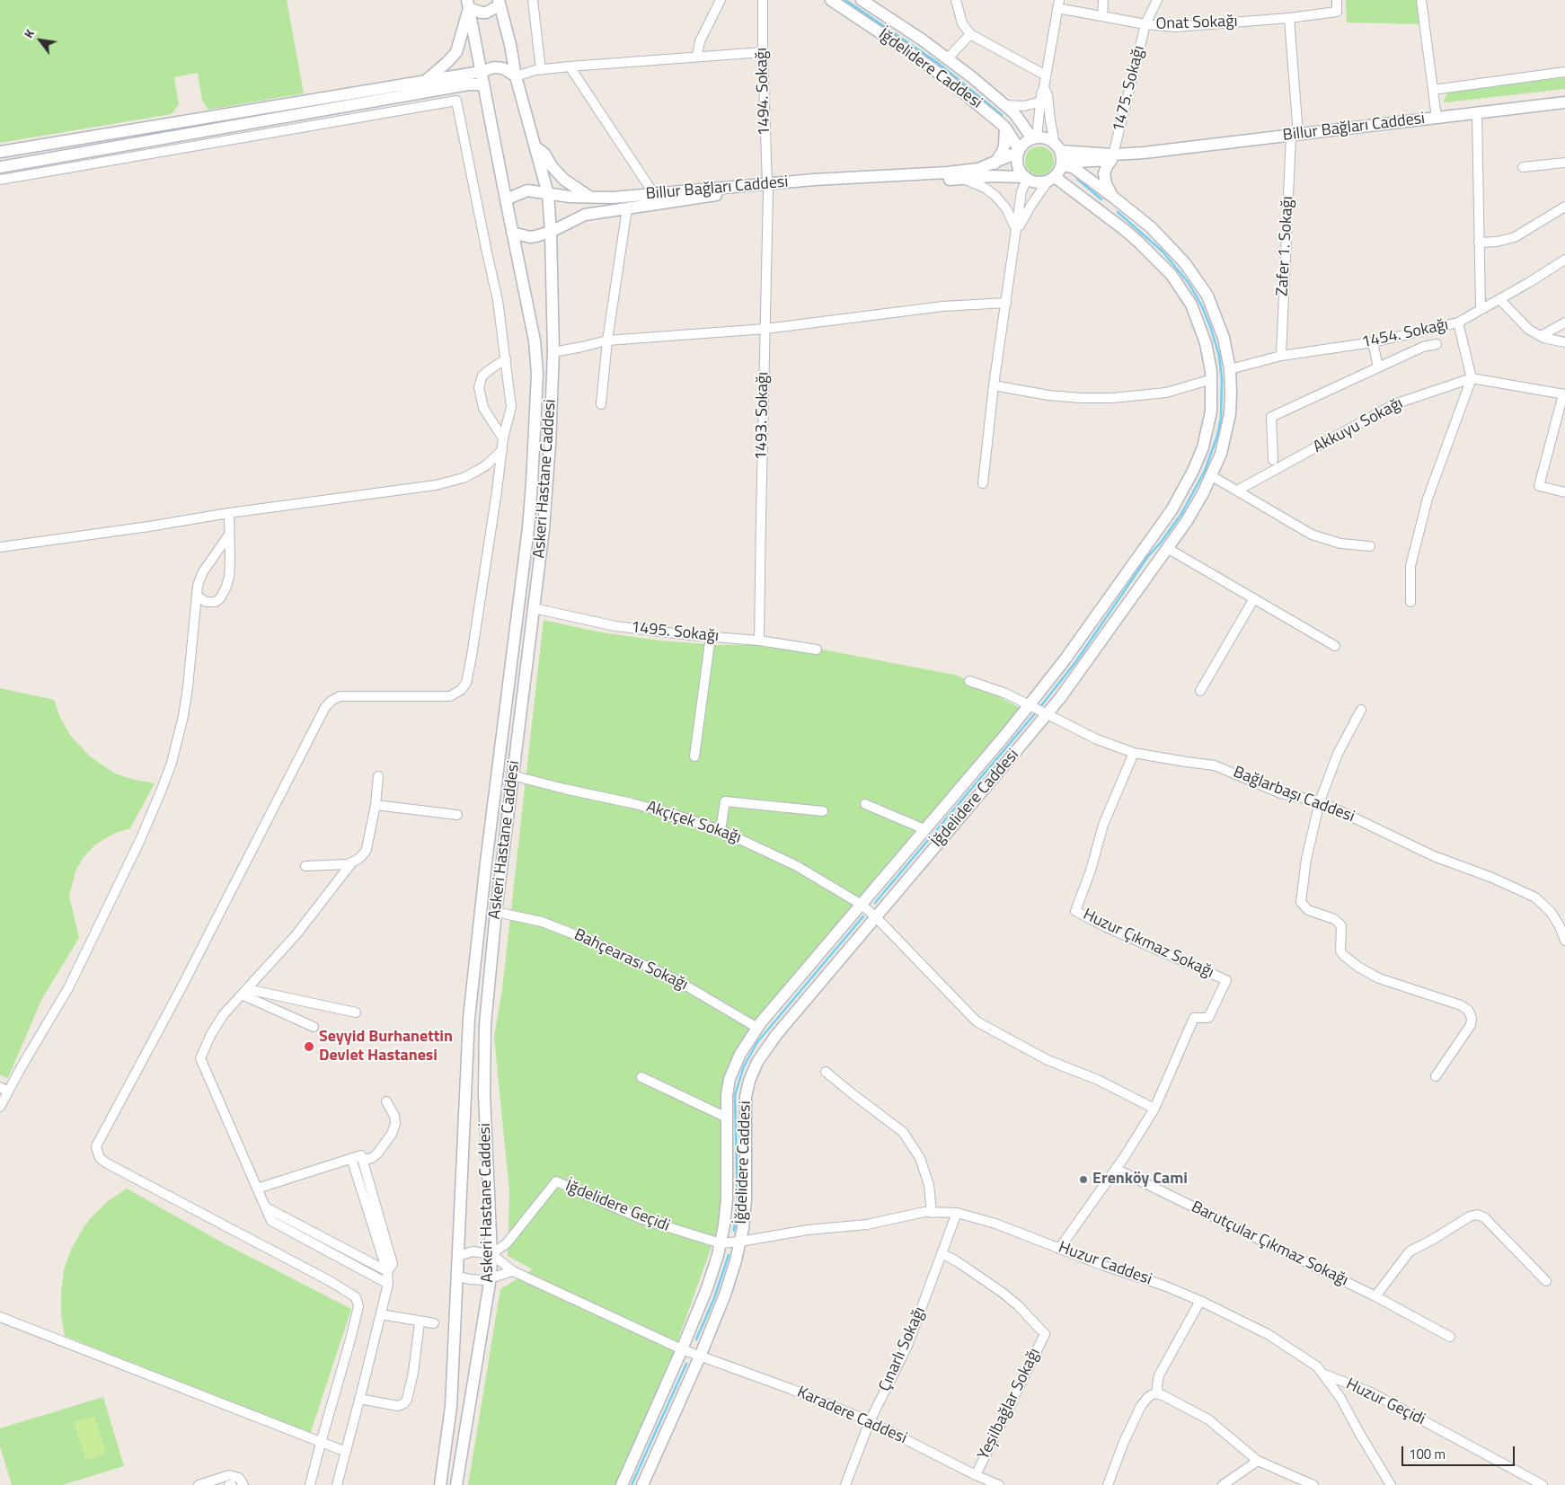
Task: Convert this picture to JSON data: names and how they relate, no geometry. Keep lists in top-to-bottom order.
{
  "streets": {
    "street": [
      "Onat Sokağı",
      "İğdelidere Caddesi",
      "1475. Sokağı",
      "1494. Sokağı",
      "Billur Bağları Caddesi",
      "Zafer 1. Sokağı",
      "1454. Sokağı",
      "1493. Sokağı",
      "Akkuyu Sokağı",
      "Askeri Hastane Caddesi",
      "1495. Sokağı",
      "Bağlarbaşı Caddesi",
      "Akçiçek Sokağı",
      "Huzur Çıkmaz Sokağı",
      "Bahçearası Sokağı",
      "İğdelidere Geçidi",
      "Barutçular Çıkmaz Sokağı",
      "Huzur Caddesi",
      "Çınarlı Sokağı",
      "Huzur Geçidi",
      "Yeşilbağlar Sokağı",
      "Karadere Caddesi"
    ]
  },
  "crossings": [
    ["Onat Sokağı", "1475. Sokağı"],
    ["Onat Sokağı", "Zafer 1. Sokağı"],
    ["İğdelidere Caddesi", "Billur Bağları Caddesi"],
    ["İğdelidere Caddesi", "1454. Sokağı"],
    ["İğdelidere Caddesi", "Bağlarbaşı Caddesi"],
    ["İğdelidere Caddesi", "Akçiçek Sokağı"],
    ["İğdelidere Caddesi", "Bahçearası Sokağı"],
    ["İğdelidere Caddesi", "İğdelidere Geçidi"],
    ["İğdelidere Caddesi", "Huzur Caddesi"],
    ["İğdelidere Caddesi", "Karadere Caddesi"],
    ["1475. Sokağı", "Billur Bağları Caddesi"],
    ["1494. Sokağı", "Billur Bağları Caddesi"],
    ["1494. Sokağı", "1493. Sokağı"],
    ["Billur Bağları Caddesi", "Zafer 1. Sokağı"],
    ["Billur Bağları Caddesi", "1493. Sokağı"],
    ["Billur Bağları Caddesi", "Askeri Hastane Caddesi"],
    ["Zafer 1. Sokağı", "1454. Sokağı"],
    ["1493. Sokağı", "1495. Sokağı"],
    ["Askeri Hastane Caddesi", "1495. Sokağı"],
    ["Askeri Hastane Caddesi", "Akçiçek Sokağı"],
    ["Askeri Hastane Caddesi", "Bahçearası Sokağı"],
    ["Askeri Hastane Caddesi", "İğdelidere Geçidi"],
    ["Bağlarbaşı Caddesi", "Huzur Çıkmaz Sokağı"],
    ["Akçiçek Sokağı", "Huzur Çıkmaz Sokağı"],
    ["Huzur Çıkmaz Sokağı", "Barutçular Çıkmaz Sokağı"],
    ["Huzur Çıkmaz Sokağı", "Huzur Caddesi"],
    ["İğdelidere Geçidi", "Huzur Caddesi"],
    ["Huzur Caddesi", "Çınarlı Sokağı"],
    ["Huzur Caddesi", "Huzur Geçidi"],
    ["Çınarlı Sokağı", "Yeşilbağlar Sokağı"],
    ["Çınarlı Sokağı", "Karadere Caddesi"],
    ["Yeşilbağlar Sokağı", "Karadere Caddesi"]
  ],
  "places": ["Seyyid Burhanettin Devlet Hastanesi", "Erenköy Cami"],
  "scale_bar": "100 m",
  "north": "top left"
}
